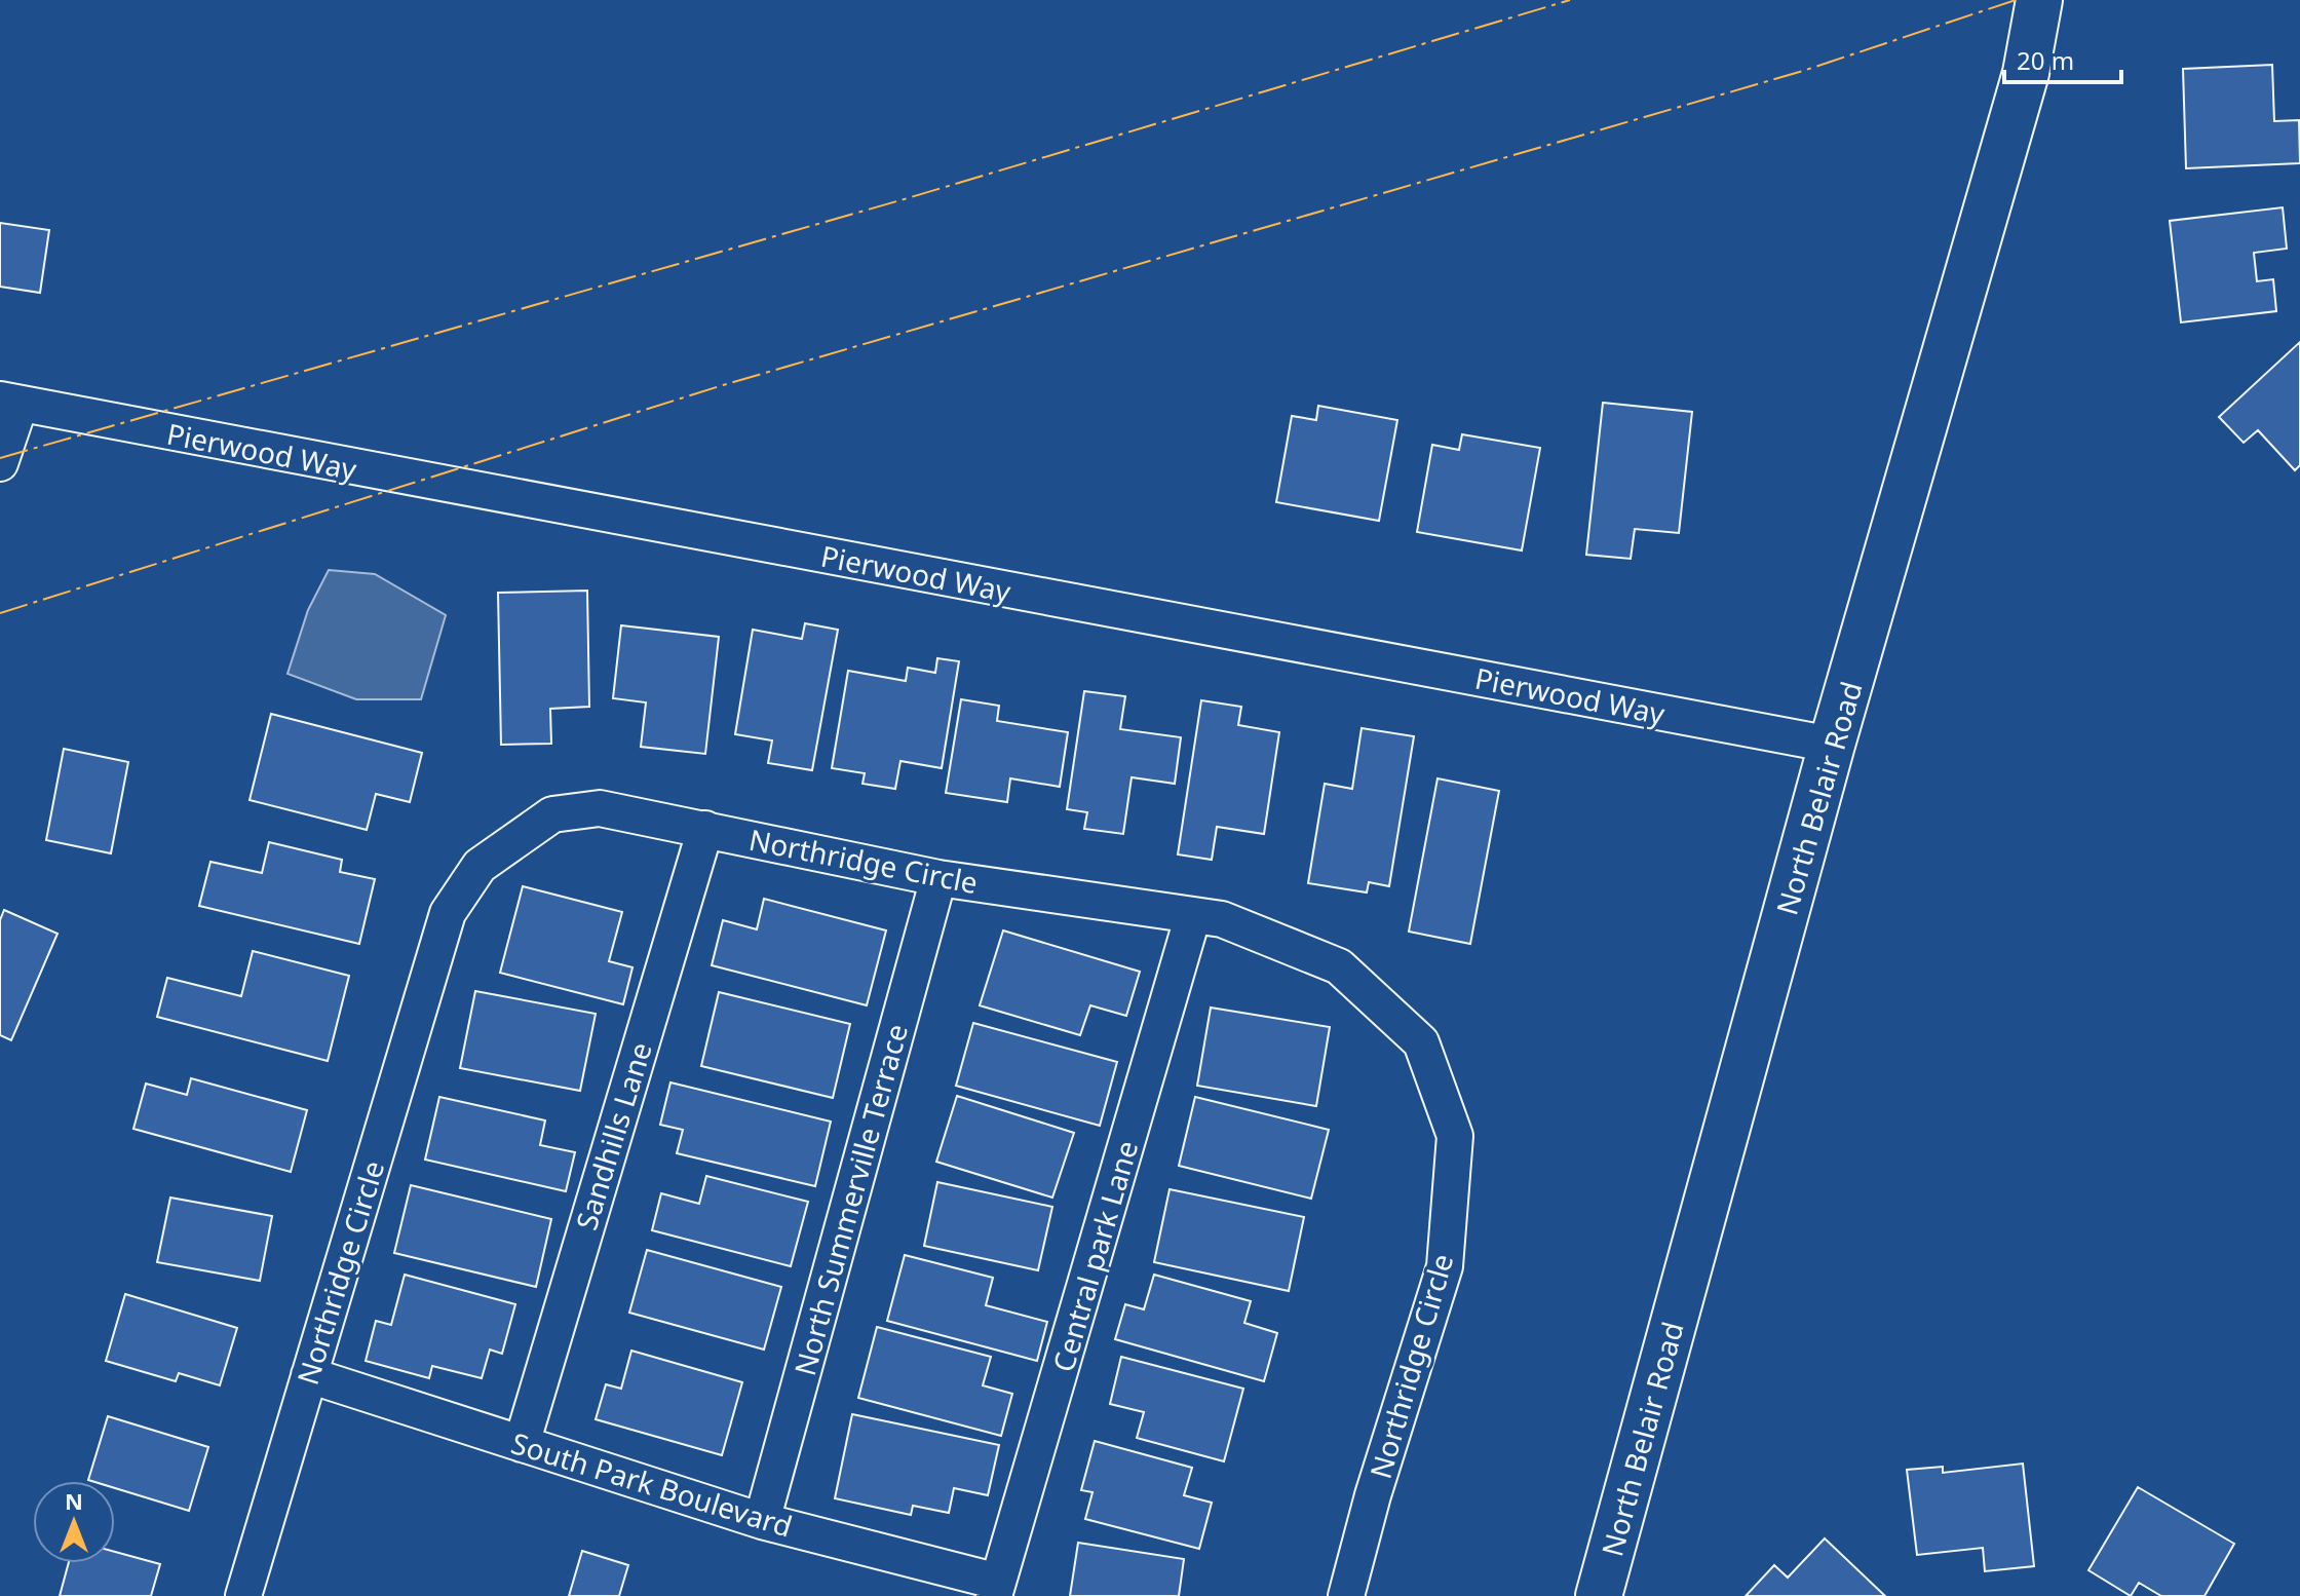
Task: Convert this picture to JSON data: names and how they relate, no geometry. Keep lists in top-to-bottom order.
{
  "streets": {
    "street": [
      "Pierwood Way",
      "North Belair Road",
      "Northridge Circle",
      "Sandhills Lane",
      "North Summerville Terrace",
      "Central park Lane",
      "South Park Boulevard"
    ]
  },
  "crossings": [
    ["Pierwood Way", "North Belair Road"],
    ["Northridge Circle", "Sandhills Lane"],
    ["Northridge Circle", "North Summerville Terrace"],
    ["Northridge Circle", "Central park Lane"],
    ["Northridge Circle", "South Park Boulevard"],
    ["Sandhills Lane", "South Park Boulevard"],
    ["North Summerville Terrace", "South Park Boulevard"],
    ["Central park Lane", "South Park Boulevard"]
  ],
  "scale_bar": "20 m",
  "north": "top"
}
